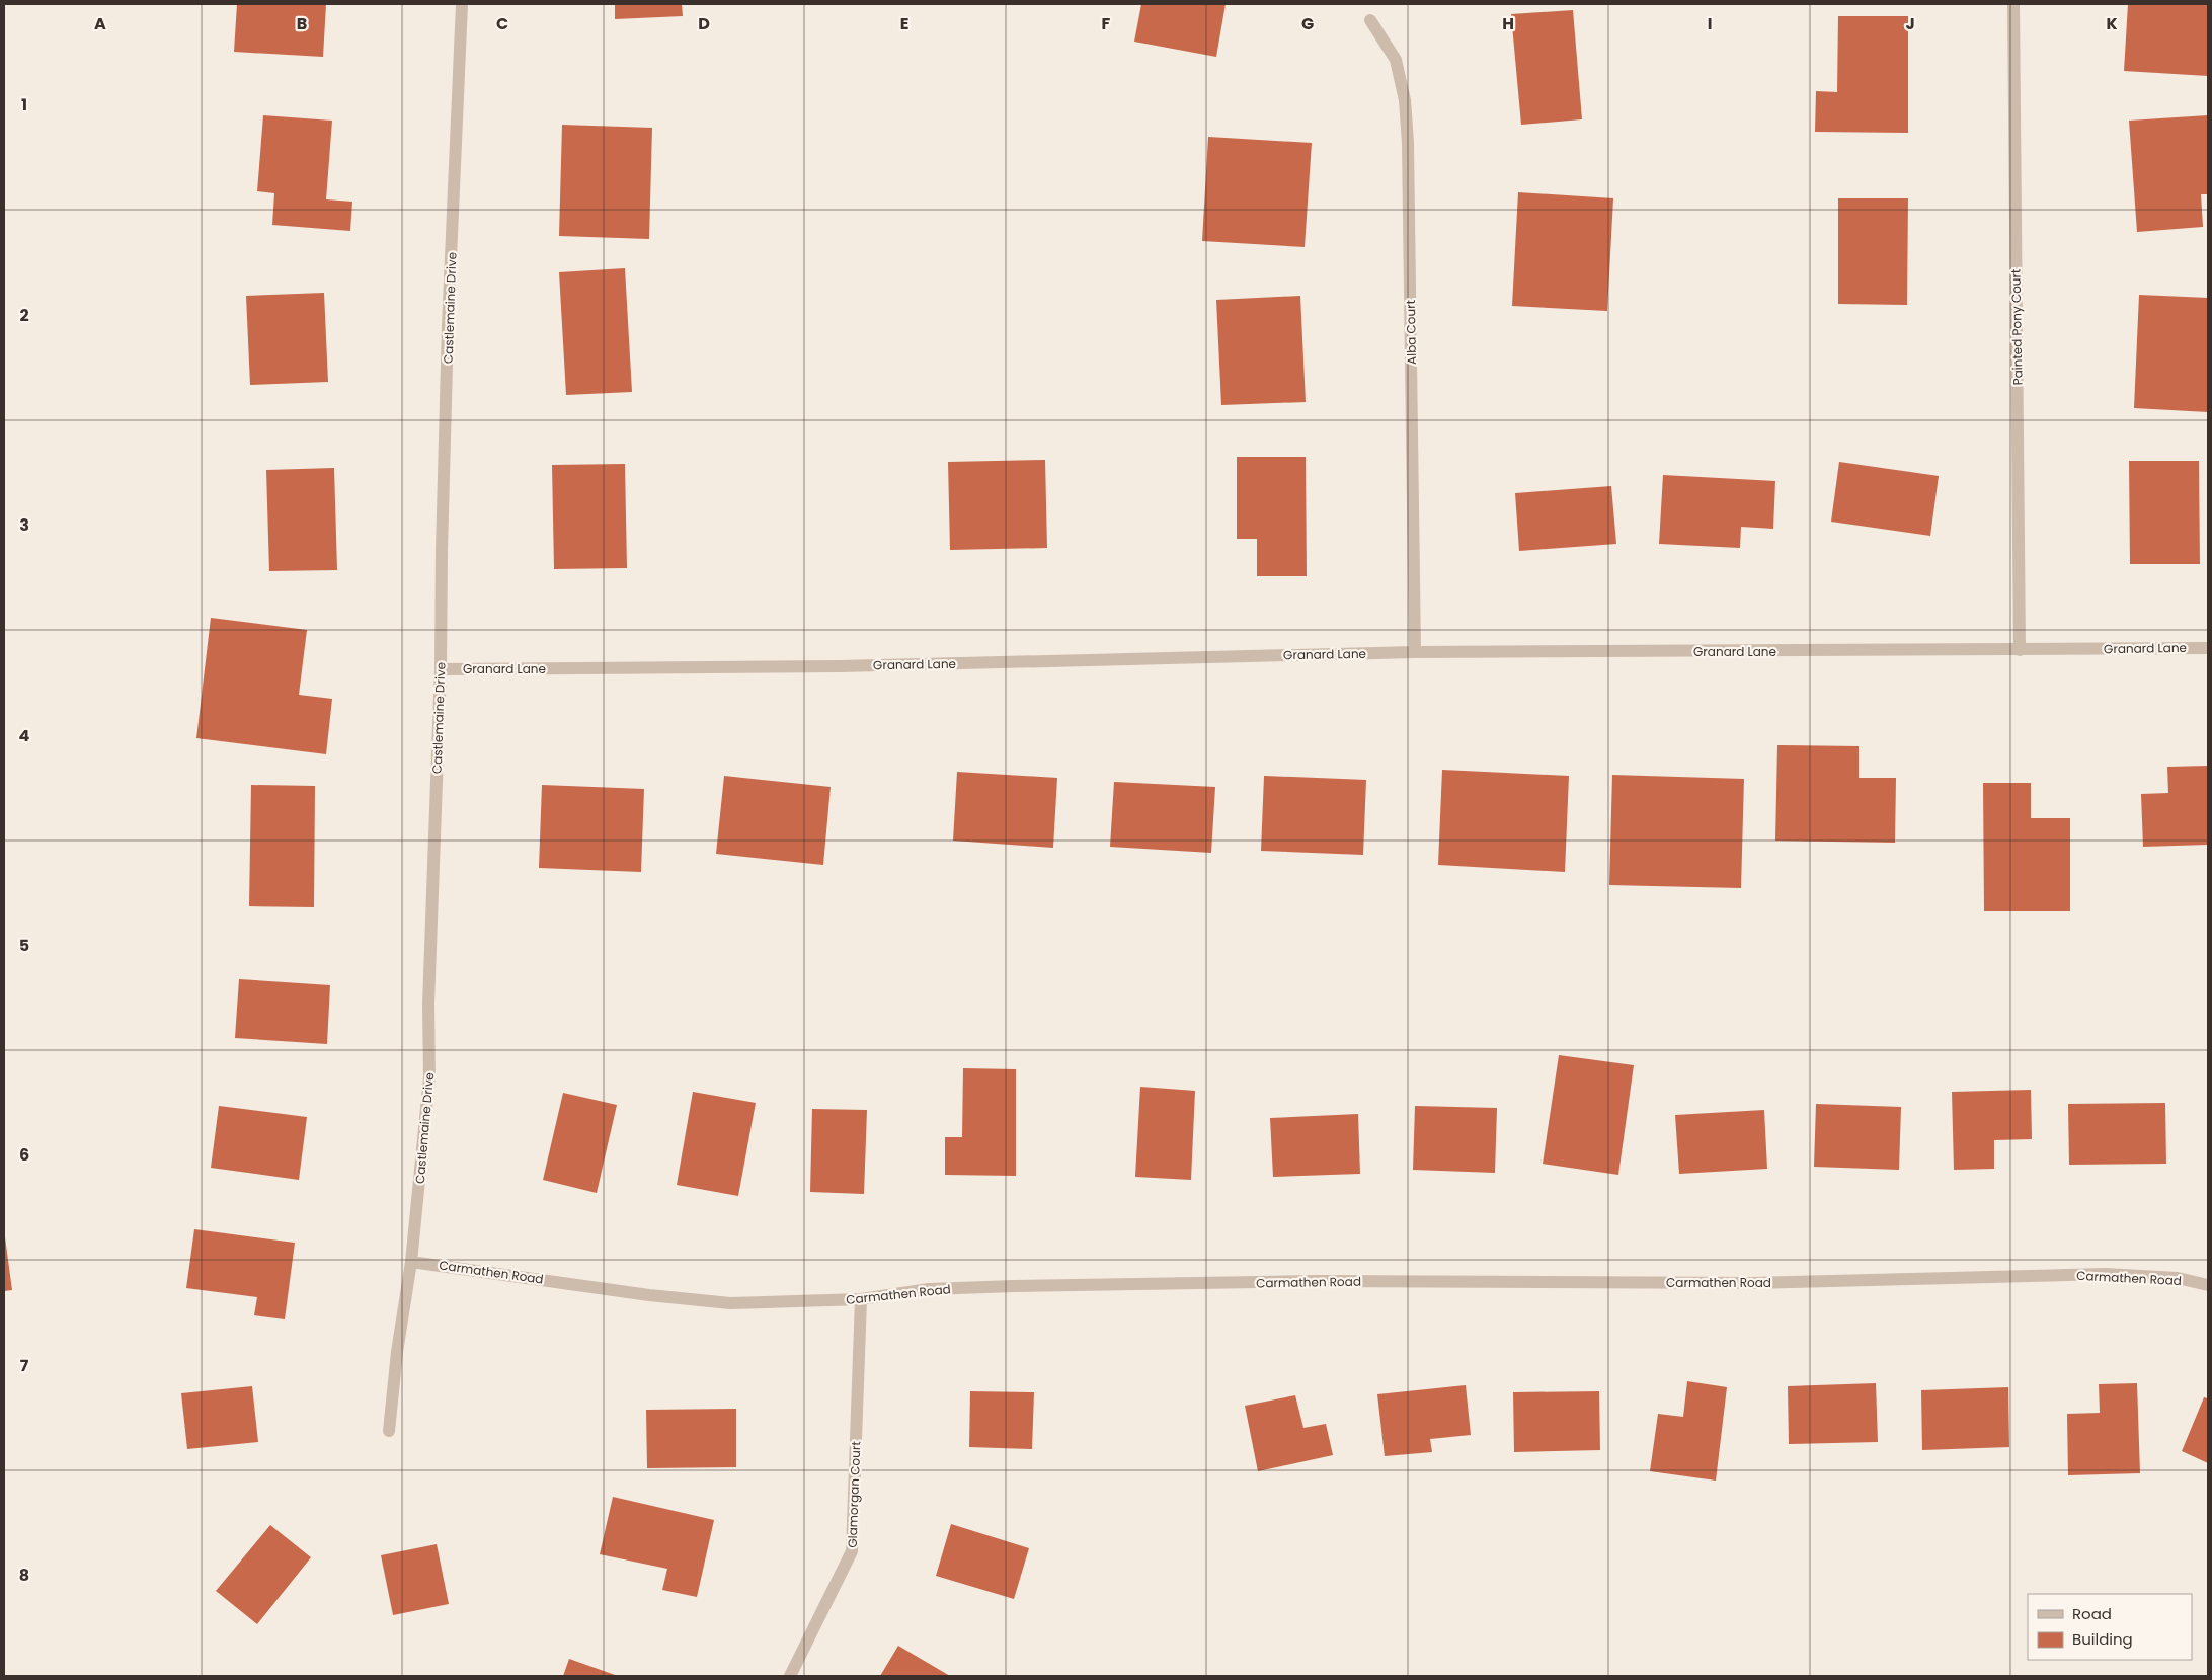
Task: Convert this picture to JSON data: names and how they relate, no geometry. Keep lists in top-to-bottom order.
{
  "streets": {
    "street": [
      "Castlemaine Drive",
      "Painted Pony Court",
      "Alba Court",
      "Granard Lane",
      "Carmathen Road",
      "Glamorgan Court"
    ]
  },
  "crossings": [
    ["Castlemaine Drive", "Granard Lane"],
    ["Castlemaine Drive", "Carmathen Road"],
    ["Painted Pony Court", "Granard Lane"],
    ["Alba Court", "Granard Lane"],
    ["Carmathen Road", "Glamorgan Court"]
  ],
  "legend": ["Road", "Building"],
  "grid": {
    "columns": [
      "A",
      "B",
      "C",
      "D",
      "E",
      "F",
      "G",
      "H",
      "I",
      "J",
      "K"
    ],
    "rows": [
      "1",
      "2",
      "3",
      "4",
      "5",
      "6",
      "7",
      "8"
    ]
  }
}
